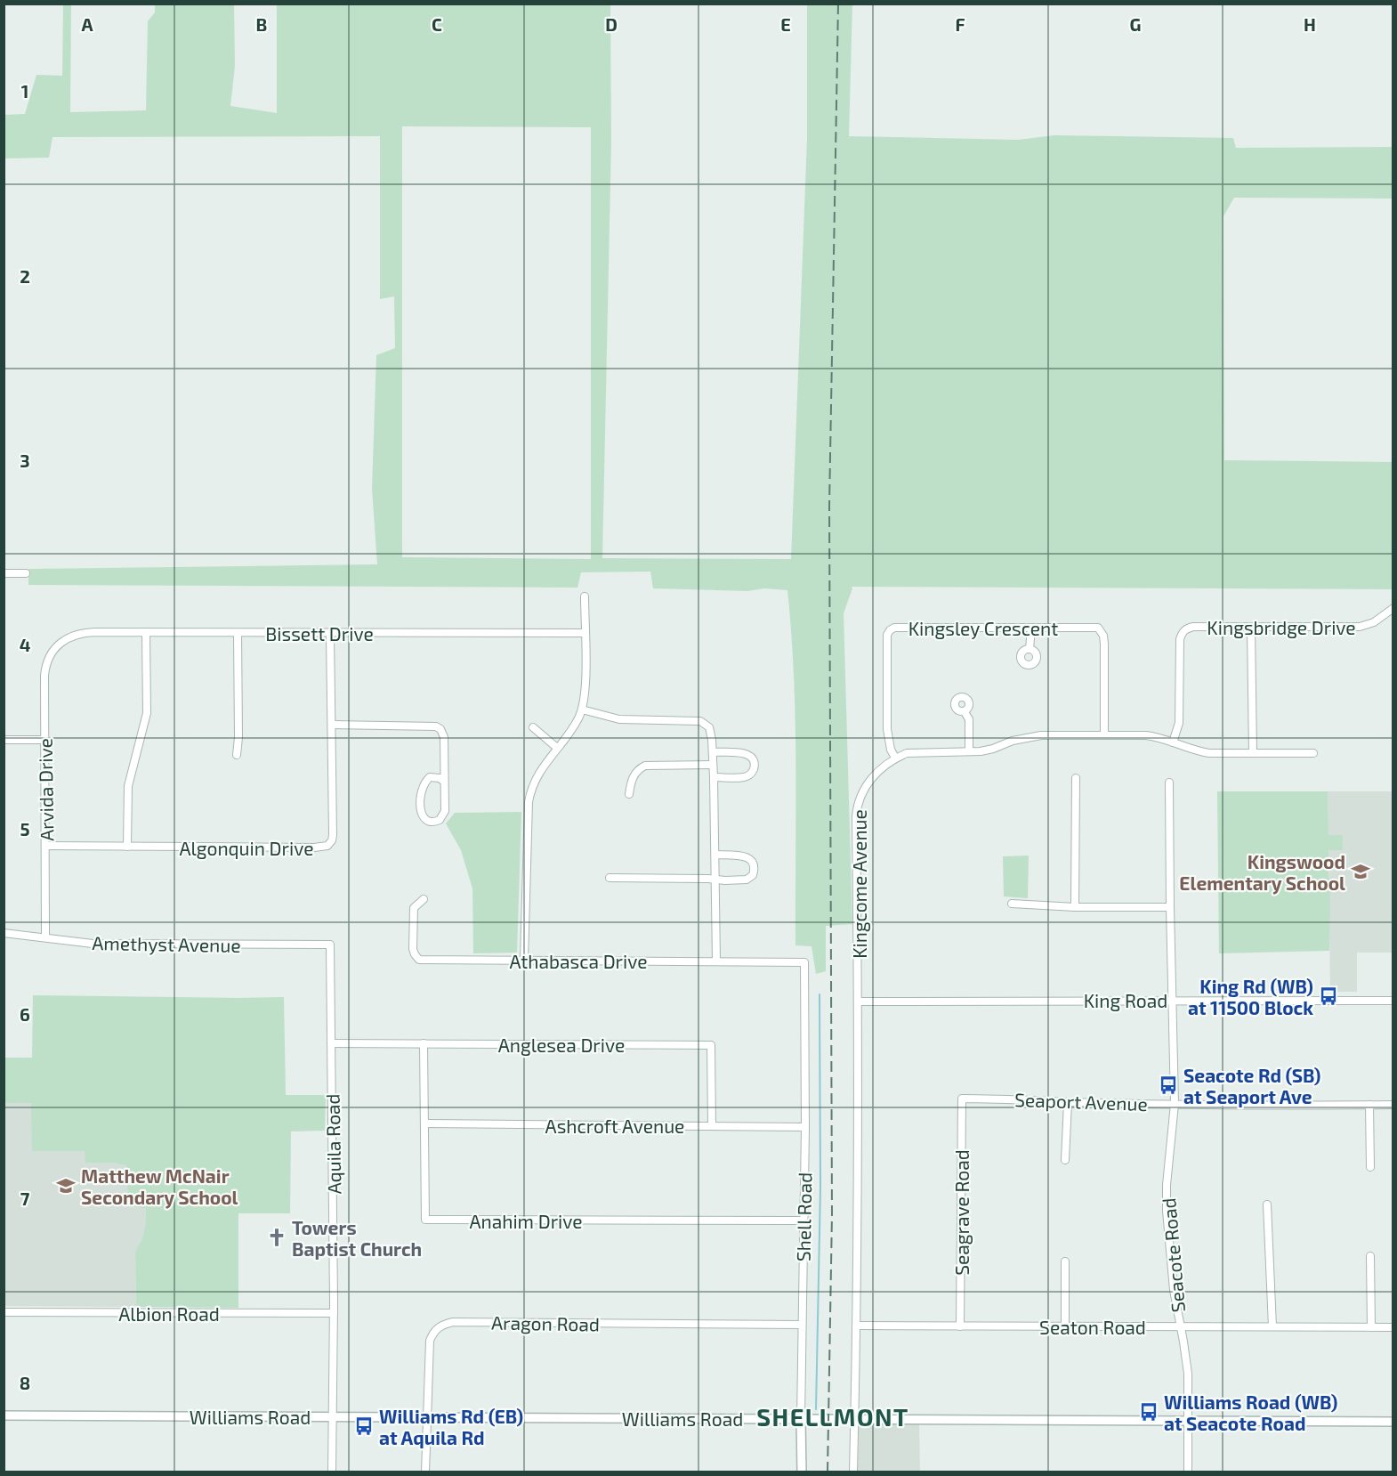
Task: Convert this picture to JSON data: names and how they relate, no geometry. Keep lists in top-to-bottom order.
{
  "streets": {
    "street": [
      "Kingsbridge Drive",
      "Kingsley Crescent",
      "Bissett Drive",
      "Arvida Drive",
      "Algonquin Drive",
      "Kingcome Avenue",
      "Amethyst Avenue",
      "Athabasca Drive",
      "King Road",
      "Anglesea Drive",
      "Seaport Avenue",
      "Ashcroft Avenue",
      "Aquila Road",
      "Seagrave Road",
      "Shell Road",
      "Anahim Drive",
      "Seacote Road",
      "Albion Road",
      "Aragon Road",
      "Seaton Road",
      "Williams Road"
    ]
  },
  "crossings": [
    ["Kingsbridge Drive", "Kingcome Avenue"],
    ["Kingsley Crescent", "Kingcome Avenue"],
    ["Bissett Drive", "Arvida Drive"],
    ["Bissett Drive", "Algonquin Drive"],
    ["Arvida Drive", "Algonquin Drive"],
    ["Arvida Drive", "Amethyst Avenue"],
    ["Kingcome Avenue", "King Road"],
    ["Amethyst Avenue", "Aquila Road"],
    ["Athabasca Drive", "Shell Road"],
    ["King Road", "Seacote Road"],
    ["Anglesea Drive", "Ashcroft Avenue"],
    ["Anglesea Drive", "Aquila Road"],
    ["Anglesea Drive", "Anahim Drive"],
    ["Seaport Avenue", "Seagrave Road"],
    ["Seaport Avenue", "Seacote Road"],
    ["Ashcroft Avenue", "Shell Road"],
    ["Ashcroft Avenue", "Anahim Drive"],
    ["Aquila Road", "Albion Road"],
    ["Aquila Road", "Williams Road"],
    ["Seagrave Road", "Seaton Road"],
    ["Shell Road", "Anahim Drive"],
    ["Shell Road", "Aragon Road"],
    ["Shell Road", "Williams Road"],
    ["Seacote Road", "Seaton Road"],
    ["Seacote Road", "Williams Road"],
    ["Aragon Road", "Williams Road"]
  ],
  "districts": ["SHELLMONT"],
  "places": {
    "school or university": ["Kingswood Elementary School", "Matthew McNair Secondary School"],
    "bus stop": [
      "King Rd (WB) at 11500 Block",
      "Seacote Rd (SB) at Seaport Ave",
      "Williams Road (WB) at Seacote Road",
      "Williams Rd (EB) at Aquila Rd"
    ],
    "church": ["Towers Baptist Church"]
  },
  "grid": {
    "columns": [
      "A",
      "B",
      "C",
      "D",
      "E",
      "F",
      "G",
      "H"
    ],
    "rows": [
      "1",
      "2",
      "3",
      "4",
      "5",
      "6",
      "7",
      "8"
    ]
  }
}
